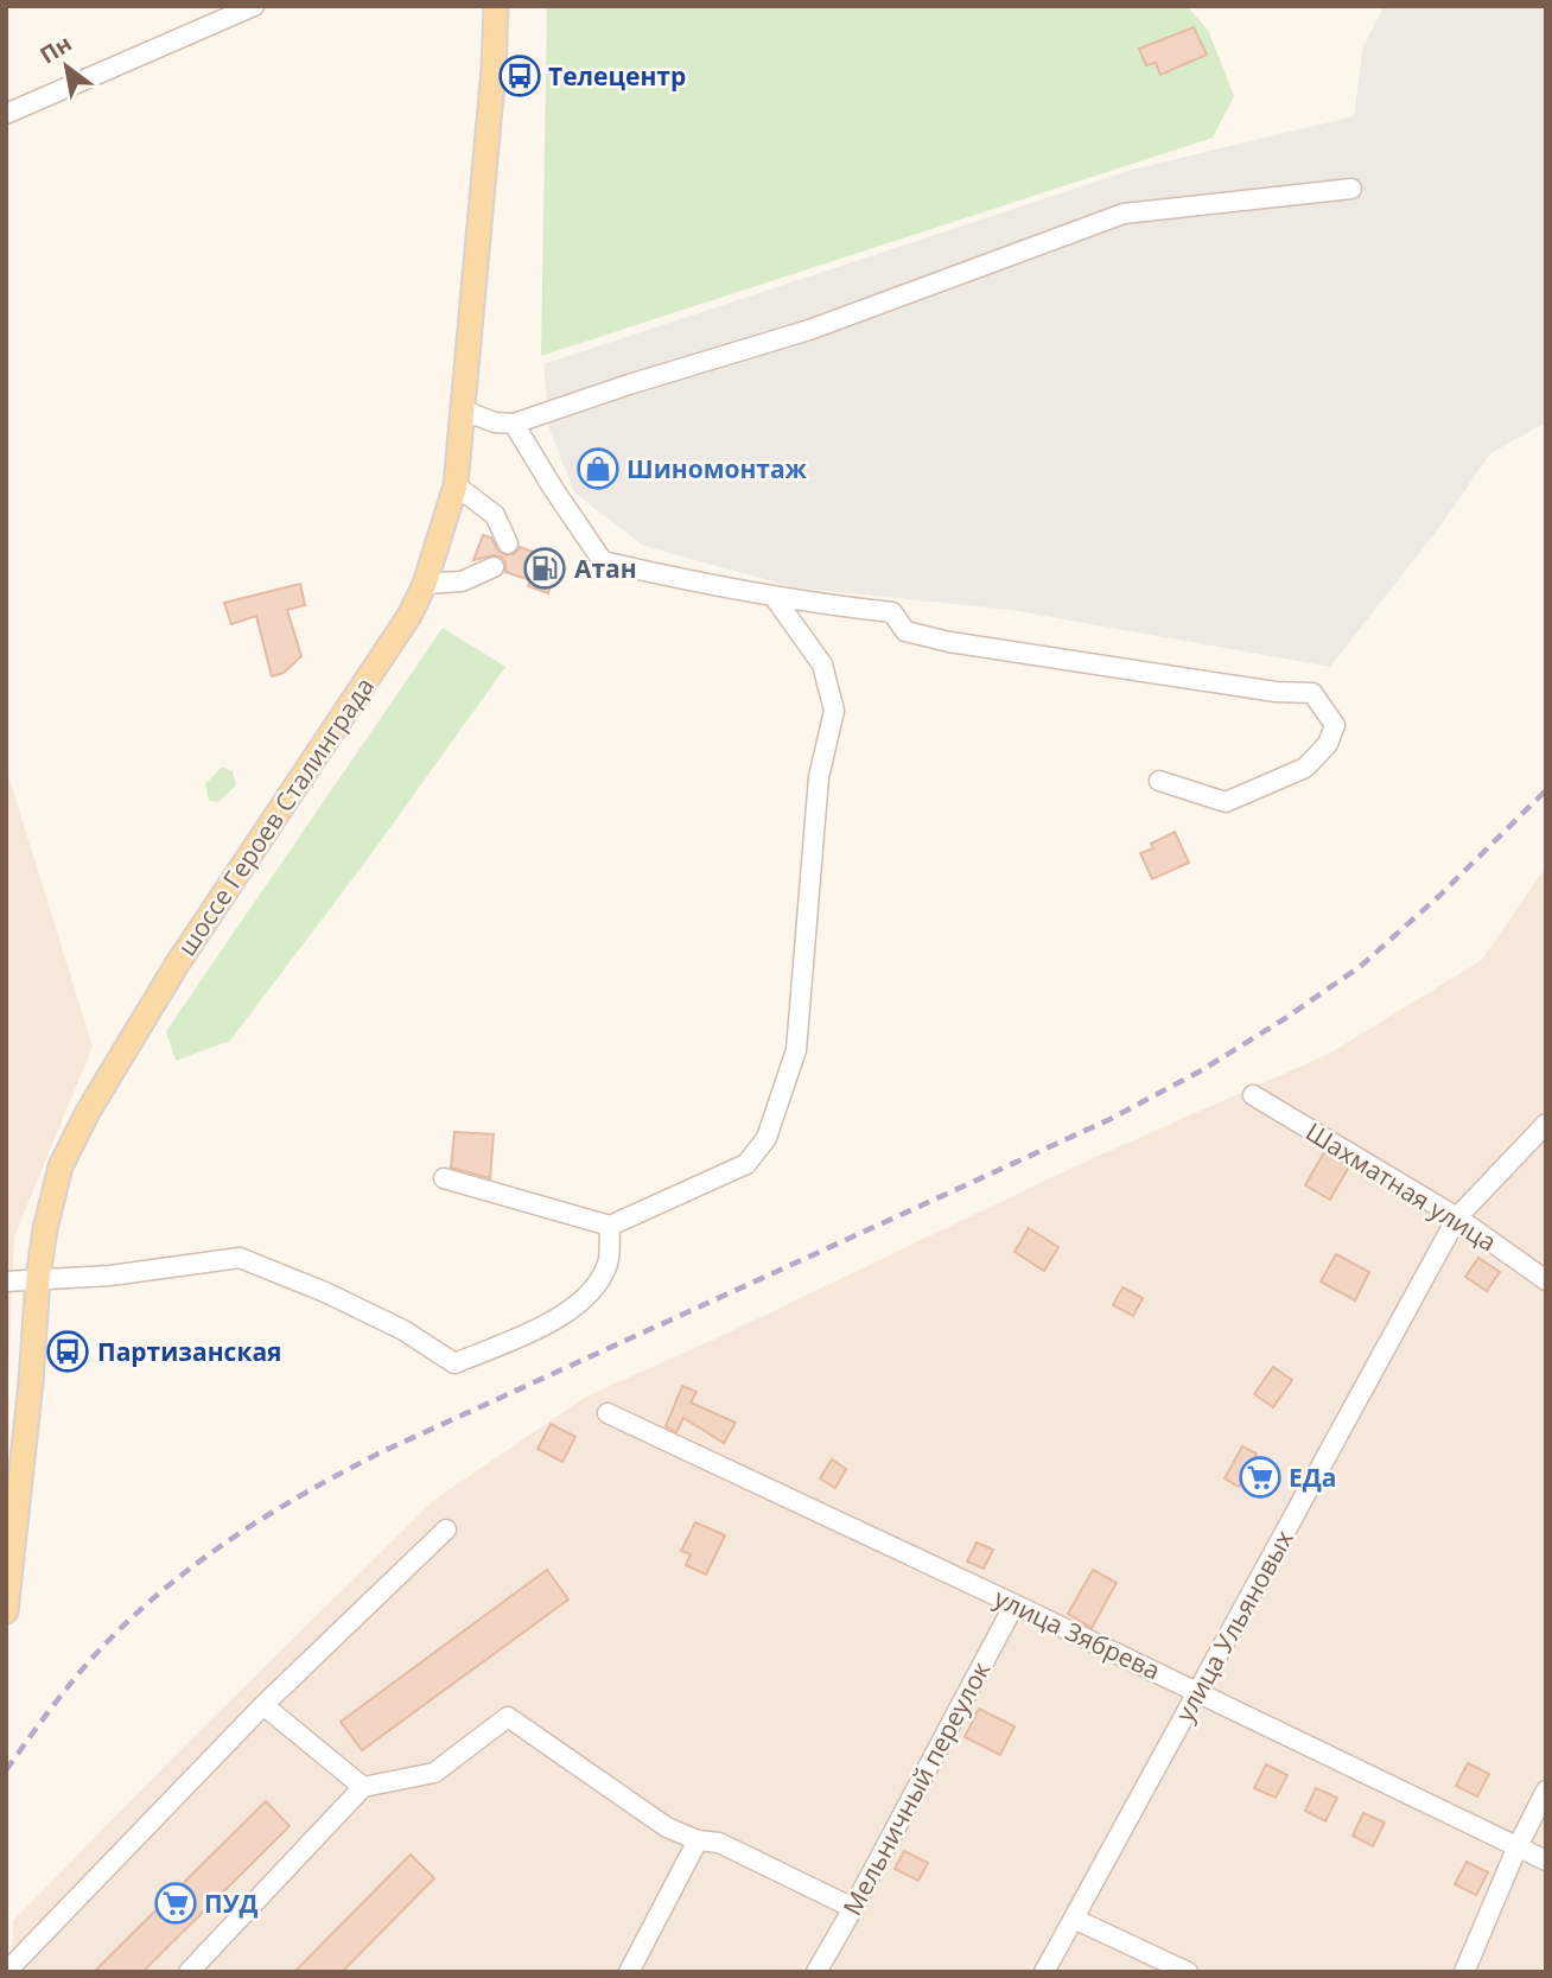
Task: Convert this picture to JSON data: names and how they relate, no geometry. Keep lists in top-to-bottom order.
{
  "streets": {
    "main road": ["шоссе Героев Сталинграда"],
    "street": [
      "Шахматная улица",
      "улица Ульяновых",
      "улица Зябрева",
      "Мельничный переулок"
    ]
  },
  "crossings": [
    ["Шахматная улица", "улица Ульяновых"],
    ["улица Ульяновых", "улица Зябрева"],
    ["улица Зябрева", "Мельничный переулок"]
  ],
  "places": {
    "bus stop": ["Телецентр", "Партизанская"],
    "shop": ["Шиномонтаж"],
    "fuel station": ["Атан"],
    "supermarket": ["ЕДа", "ПУД"]
  },
  "north": "top left"
}
